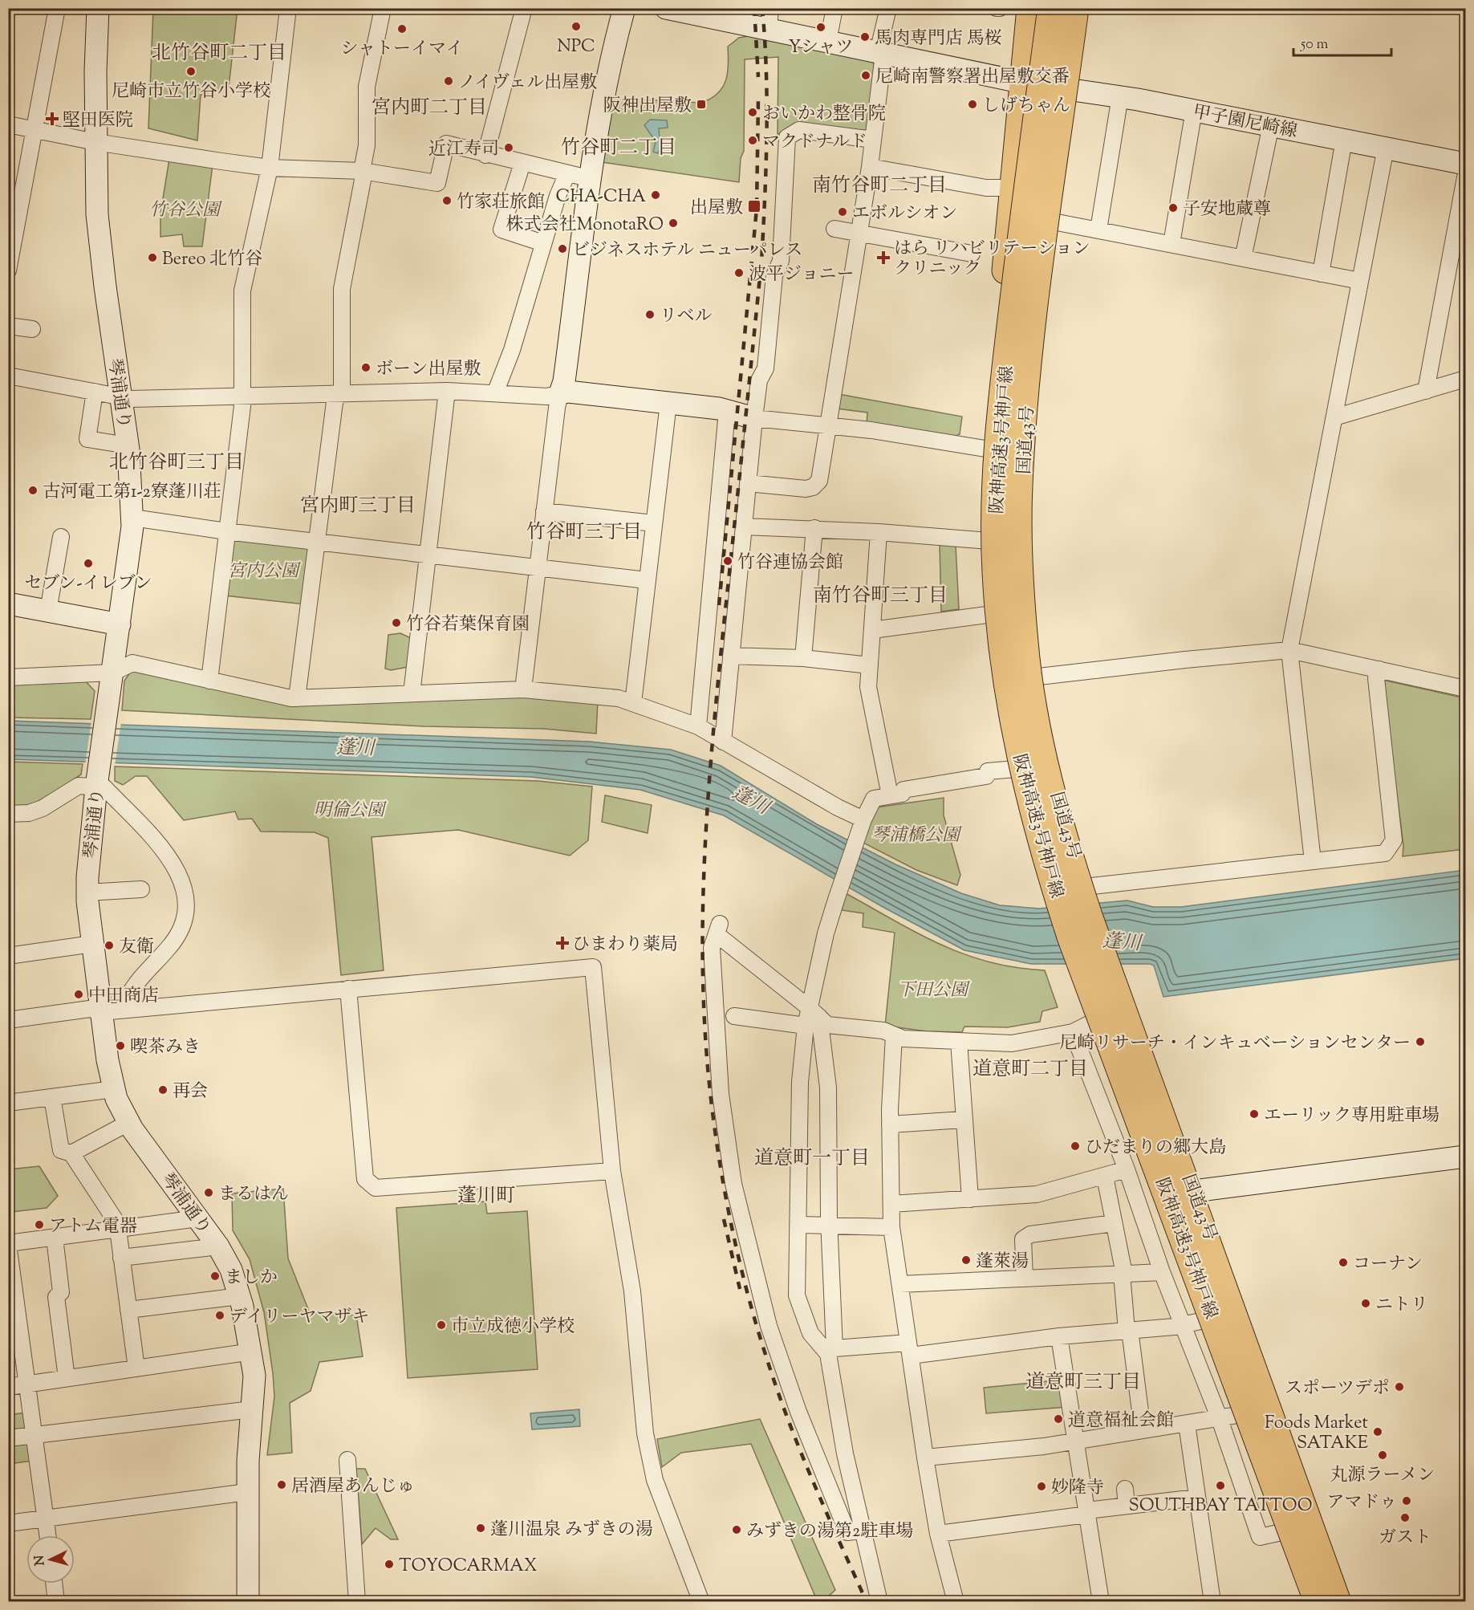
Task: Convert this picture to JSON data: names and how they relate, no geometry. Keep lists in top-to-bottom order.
{
  "streets": {
    "highway": ["阪神高速3号神戸線", "国道43号"],
    "street": ["甲子園尼崎線", "琴浦通り"]
  },
  "crossings": [
    ["甲子園尼崎線", "国道43号"],
    ["阪神高速3号神戸線", "国道43号"]
  ],
  "districts": [
    "北竹谷町二丁目",
    "宮内町二丁目",
    "竹谷町二丁目",
    "南竹谷町二丁目",
    "北竹谷町三丁目",
    "宮内町三丁目",
    "竹谷町三丁目",
    "南竹谷町三丁目",
    "道意町二丁目",
    "道意町一丁目",
    "蓬川町",
    "道意町三丁目"
  ],
  "water": ["蓬川"],
  "parks": [
    "竹谷公園",
    "宮内公園",
    "明倫公園",
    "琴浦橋公園",
    "下田公園"
  ],
  "places": {
    "other": [
      "NPC",
      "Yシャツ",
      "シャトーイマイ",
      "馬肉専門店 馬桜",
      "尼崎市立竹谷小学校",
      "尼崎南警察署出屋敷交番",
      "ノイヴェル出屋敷",
      "しげちゃん",
      "おいかわ整骨院",
      "マクドナルド",
      "近江寿司",
      "CHA-CHA",
      "竹家荘旅館",
      "子安地蔵尊",
      "エボルシオン",
      "株式会社MonotaRO",
      "ビジネスホテル ニューパレス",
      "Bereo 北竹谷",
      "波平ジョニー",
      "リベル",
      "ボーン出屋敷",
      "古河電工第1-2寮蓬川荘",
      "竹谷連協会館",
      "セブン-イレブン",
      "竹谷若葉保育園",
      "友衛",
      "中田商店",
      "尼崎リサーチ・インキュベーションセンター",
      "喫茶みき",
      "再会",
      "エーリック専用駐車場",
      "ひだまりの郷大島",
      "まるはん",
      "アトム電器",
      "蓬萊湯",
      "コーナン",
      "ましか",
      "ニトリ",
      "デイリーヤマザキ",
      "市立成徳小学校",
      "スポーツデポ",
      "道意福祉会館",
      "Foods Market SATAKE",
      "丸源ラーメン",
      "居酒屋あんじゅ",
      "SOUTHBAY TATTOO",
      "妙隆寺",
      "アマドゥ",
      "ガスト",
      "蓬川温泉 みずきの湯",
      "みずきの湯第2駐車場",
      "TOYOCARMAX"
    ],
    "transit": ["阪神出屋敷", "出屋敷"],
    "health": ["堅田医院", "はら リハビリテーション クリニック", "ひまわり薬局"]
  },
  "scale_bar": "50 m",
  "north": "left"
}
